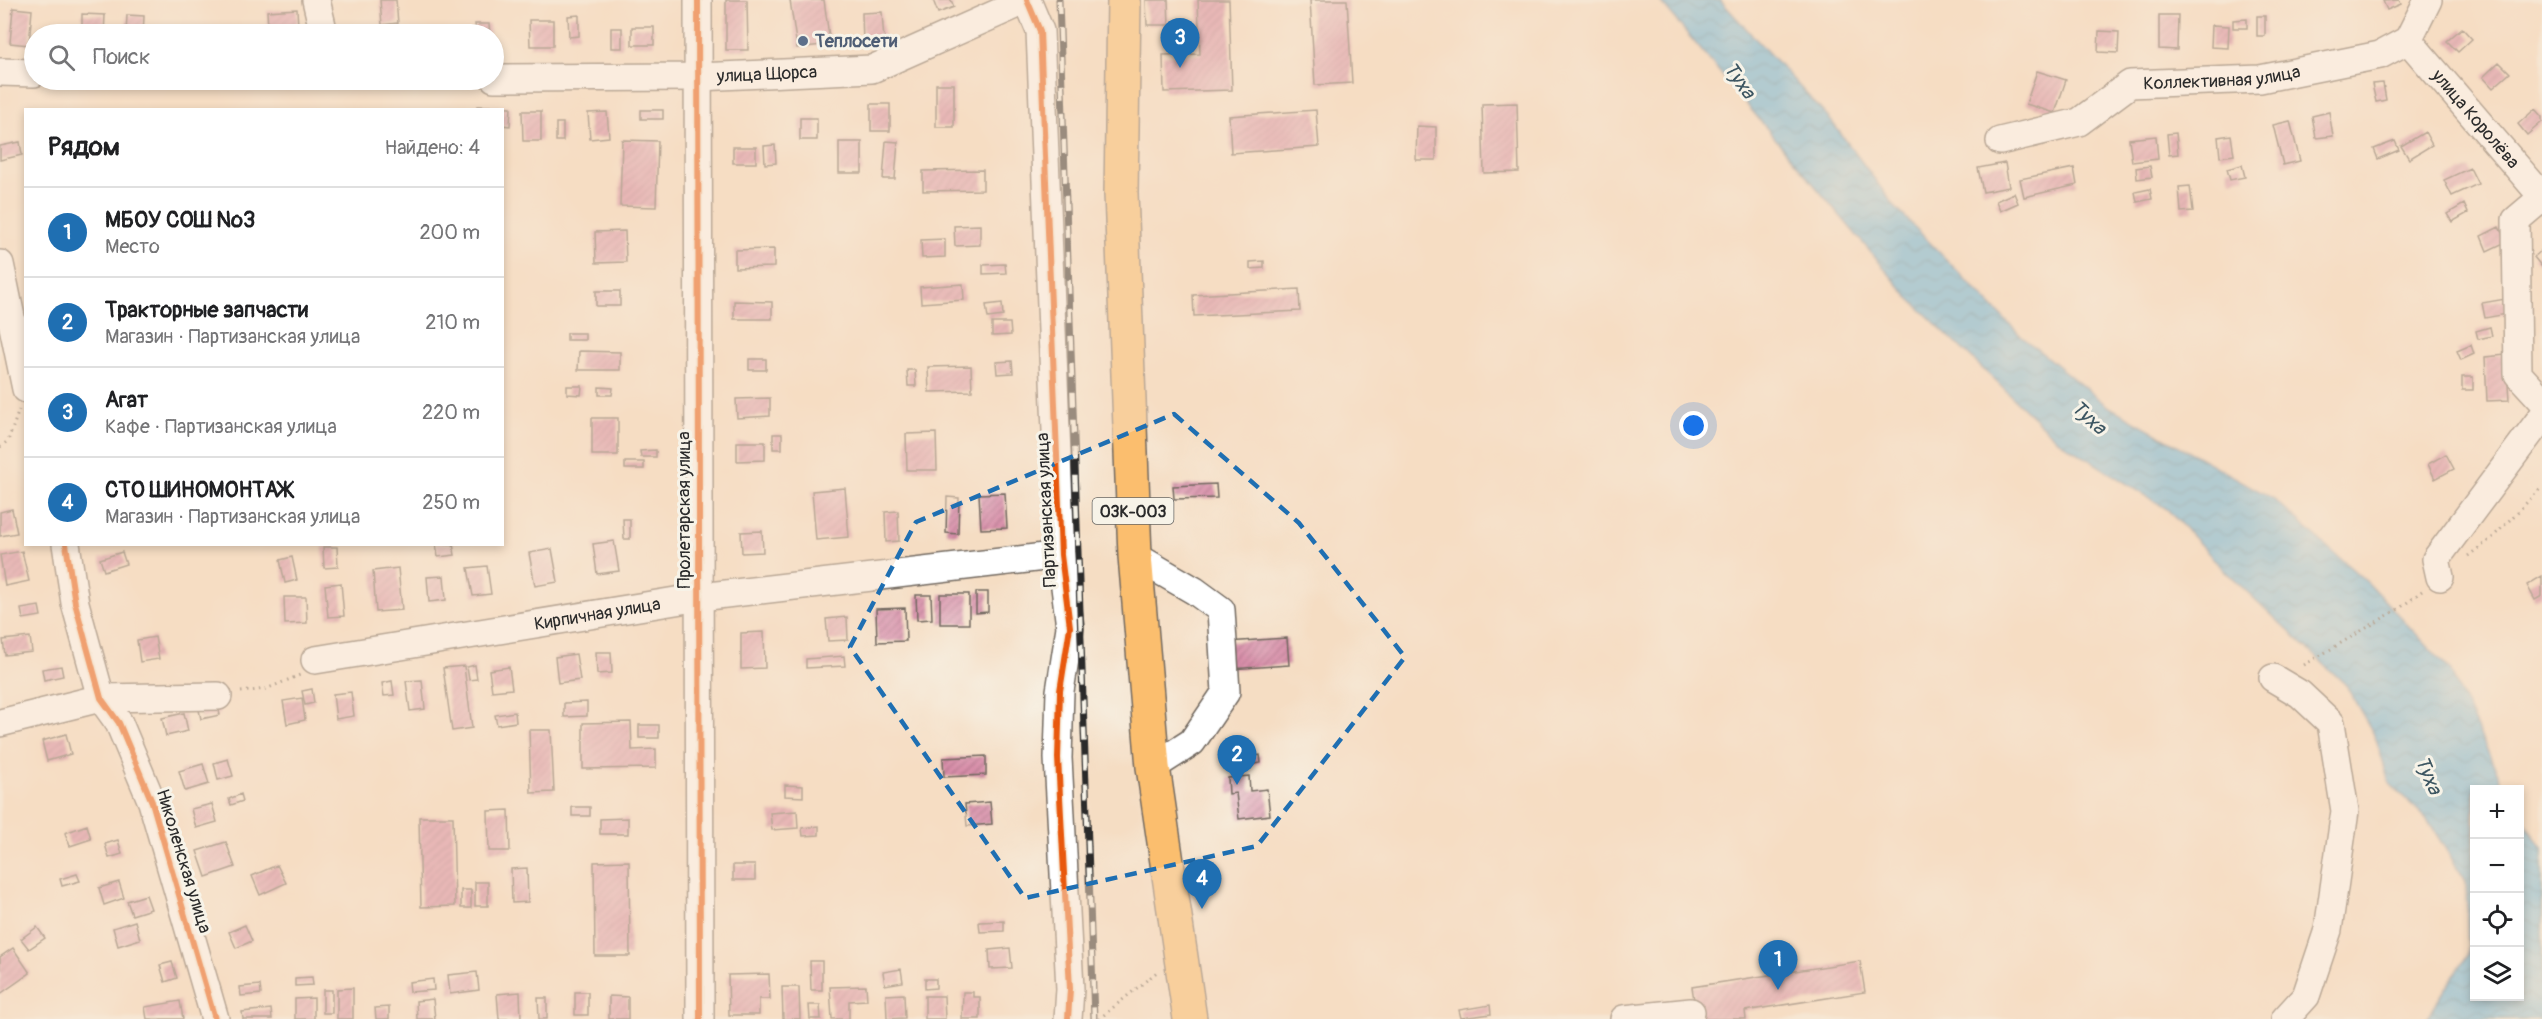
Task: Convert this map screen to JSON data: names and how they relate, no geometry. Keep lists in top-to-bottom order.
{
  "streets": {
    "main road": ["03К-003"],
    "street": [
      "улица Щорса",
      "Коллективная улица",
      "улица Королёва",
      "Пролетарская улица",
      "Партизанская улица",
      "Кирпичная улица",
      "Николенская улица"
    ]
  },
  "crossings": [
    ["улица Щорса", "Пролетарская улица"],
    ["улица Щорса", "Партизанская улица"],
    ["Коллективная улица", "улица Королёва"],
    ["Пролетарская улица", "Кирпичная улица"],
    ["Партизанская улица", "Кирпичная улица"]
  ],
  "water": ["Туха"],
  "places": ["Теплосети"],
  "page": {
    "pins": [
      "3",
      "2",
      "4",
      "1"
    ],
    "search": "Поиск",
    "heading": ["Рядом", "Найдено: 4"],
    "list": [
      {
        "mark": "1",
        "name": "МБОУ СОШ №3",
        "note": "Место",
        "value": "200 m"
      },
      {
        "mark": "2",
        "name": "Тракторные запчасти",
        "note": "Магазин · Партизанская улица",
        "value": "210 m"
      },
      {
        "mark": "3",
        "name": "Агат",
        "note": "Кафе · Партизанская улица",
        "value": "220 m"
      },
      {
        "mark": "4",
        "name": "СТО ШИНОМОНТАЖ",
        "note": "Магазин · Партизанская улица",
        "value": "250 m"
      }
    ],
    "map_buttons": ["+", "−"]
  }
}
